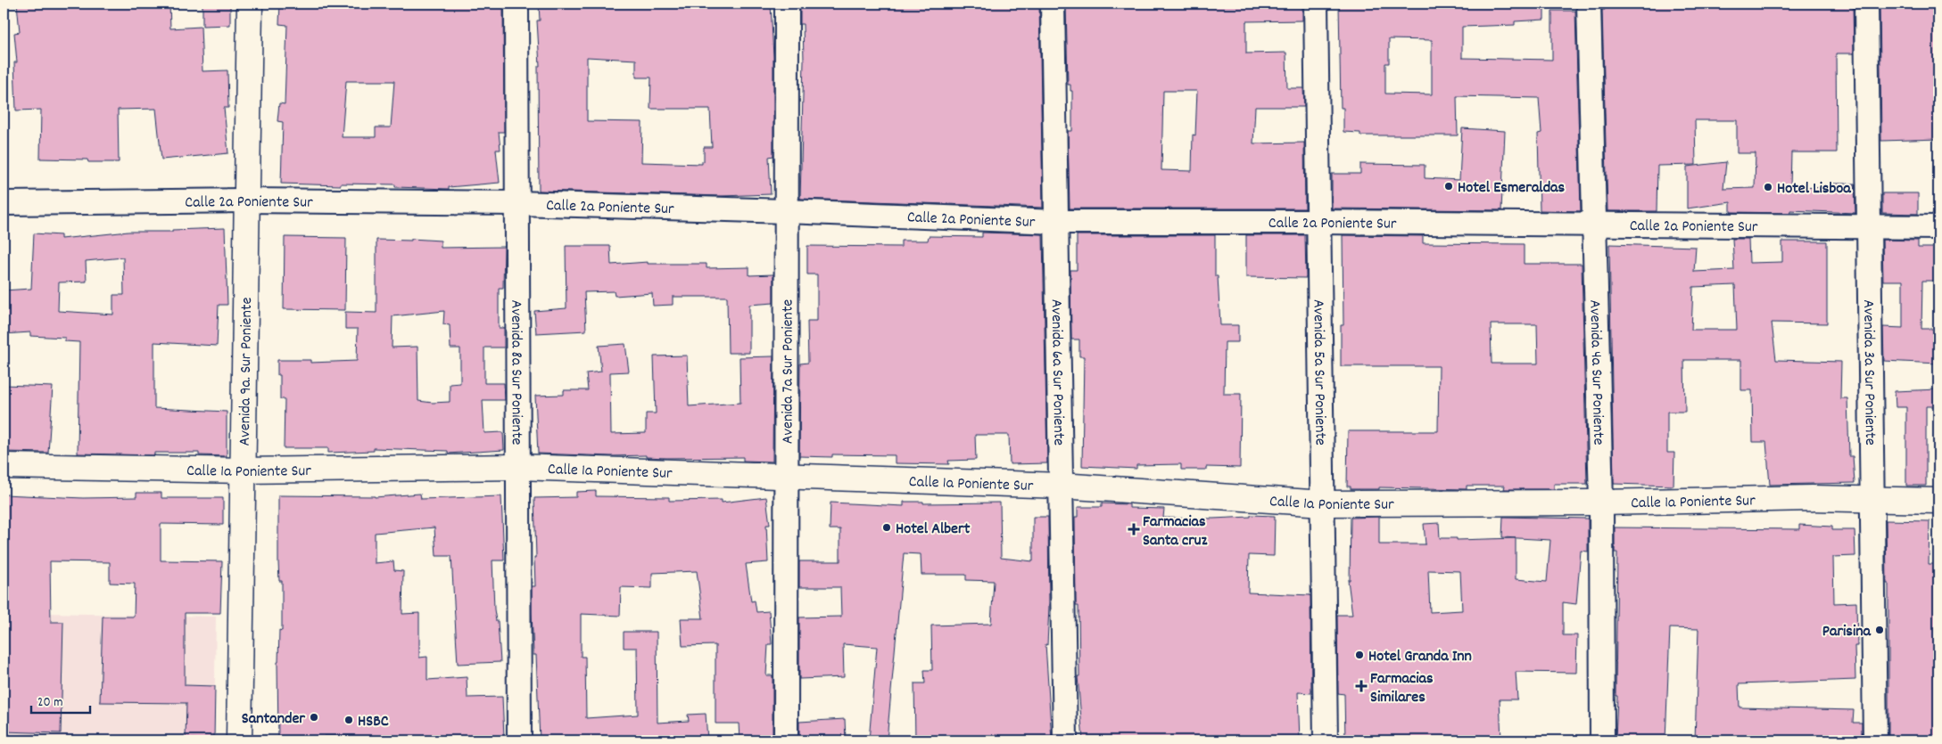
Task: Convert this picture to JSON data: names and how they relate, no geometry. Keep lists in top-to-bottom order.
{
  "streets": {
    "main road": ["Avenida 9a. Sur Poniente", "Calle 1a Poniente Sur"],
    "street": [
      "Calle 2a Poniente Sur",
      "Avenida 8a Sur Poniente",
      "Avenida 6a Sur Poniente",
      "Avenida 5a Sur Poniente",
      "Avenida 4a Sur Poniente",
      "Avenida 3a Sur Poniente",
      "Avenida 7a Sur Poniente"
    ]
  },
  "crossings": [
    ["Calle 2a Poniente Sur", "Avenida 8a Sur Poniente"],
    ["Calle 2a Poniente Sur", "Avenida 6a Sur Poniente"],
    ["Calle 2a Poniente Sur", "Avenida 5a Sur Poniente"],
    ["Calle 2a Poniente Sur", "Avenida 4a Sur Poniente"],
    ["Calle 2a Poniente Sur", "Avenida 3a Sur Poniente"],
    ["Calle 2a Poniente Sur", "Avenida 9a. Sur Poniente"],
    ["Calle 2a Poniente Sur", "Avenida 7a Sur Poniente"],
    ["Avenida 8a Sur Poniente", "Calle 1a Poniente Sur"],
    ["Avenida 6a Sur Poniente", "Calle 1a Poniente Sur"],
    ["Avenida 5a Sur Poniente", "Calle 1a Poniente Sur"],
    ["Avenida 4a Sur Poniente", "Calle 1a Poniente Sur"],
    ["Avenida 3a Sur Poniente", "Calle 1a Poniente Sur"],
    ["Avenida 9a. Sur Poniente", "Calle 1a Poniente Sur"],
    ["Avenida 7a Sur Poniente", "Calle 1a Poniente Sur"]
  ],
  "places": {
    "other": [
      "Hotel Esmeraldas",
      "Hotel Lisboa",
      "Hotel Albert",
      "Parisina",
      "Hotel Granda Inn",
      "Santander",
      "HSBC"
    ],
    "health": ["Farmacias Santa cruz", "Farmacias Similares"]
  },
  "scale_bar": "20 m"
}
